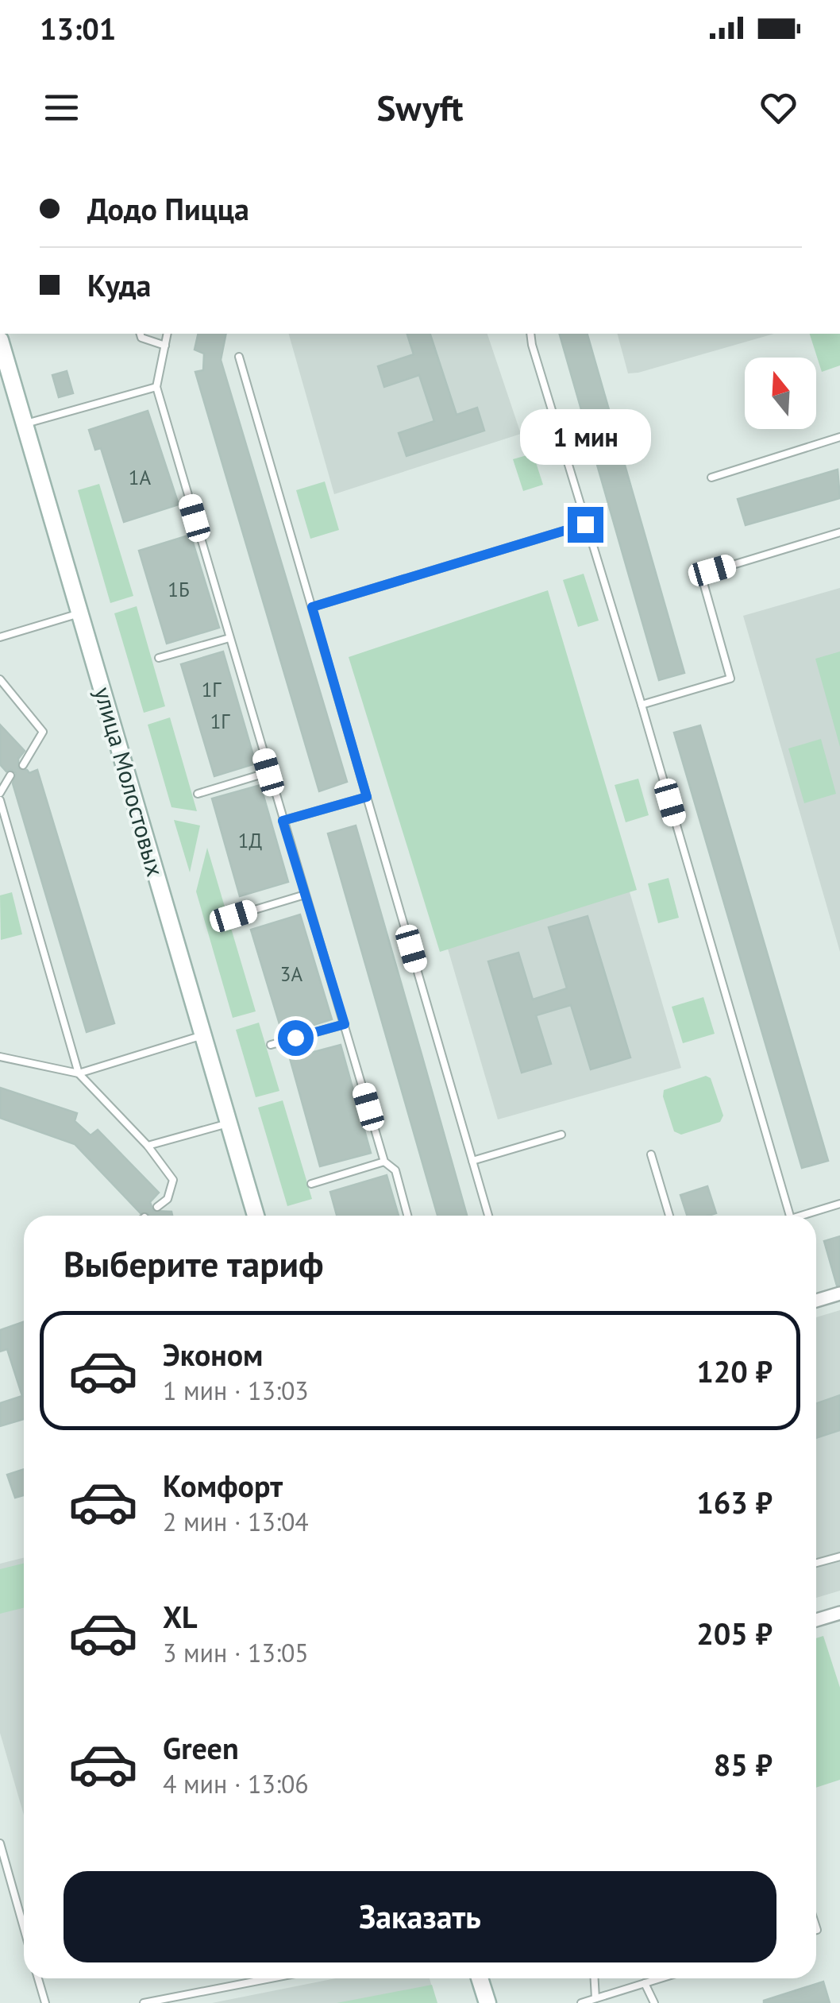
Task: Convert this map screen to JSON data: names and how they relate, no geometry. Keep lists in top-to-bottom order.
{
  "streets": {
    "street": ["улица Молостовых"]
  },
  "house_numbers": [
    "1А",
    "1Б",
    "1Г",
    "1Г",
    "1Д",
    "3А"
  ],
  "north": "top",
  "page": {
    "status": "13:01",
    "header": "Swyft",
    "banner": ["Додо Пицца", "Куда"],
    "bubble": "1 мин",
    "heading": "Выберите тариф",
    "list": [
      {
        "name": "Эконом",
        "note": "1 мин · 13:03",
        "value": "120 ₽"
      },
      {
        "name": "Комфорт",
        "note": "2 мин · 13:04",
        "value": "163 ₽"
      },
      {
        "name": "XL",
        "note": "3 мин · 13:05",
        "value": "205 ₽"
      },
      {
        "name": "Green",
        "note": "4 мин · 13:06",
        "value": "85 ₽"
      }
    ],
    "buttons": "Заказать"
  }
}
